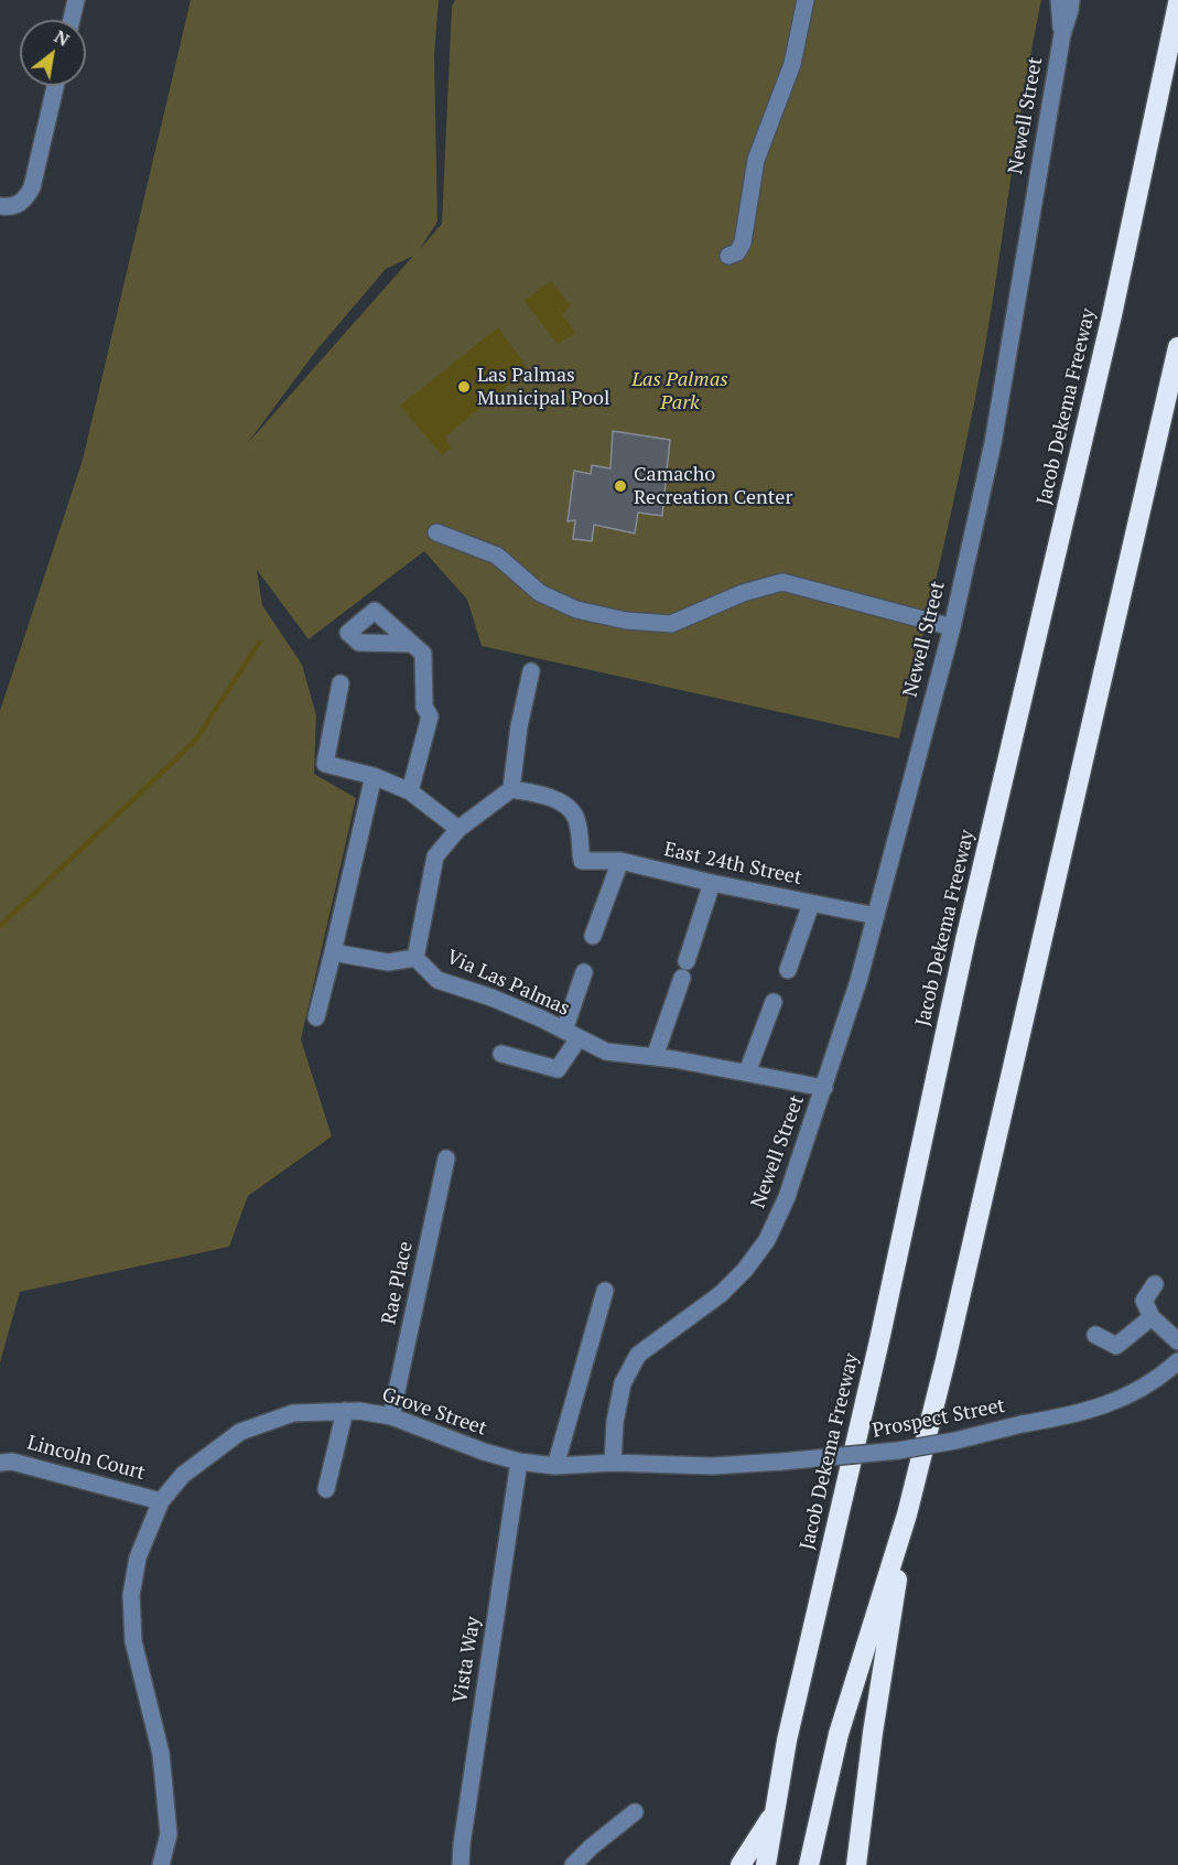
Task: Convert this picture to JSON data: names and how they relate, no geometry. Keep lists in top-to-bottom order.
{
  "streets": {
    "highway": ["Jacob Dekema Freeway"],
    "street": [
      "Newell Street",
      "East 24th Street",
      "Via Las Palmas",
      "Rae Place",
      "Grove Street",
      "Prospect Street",
      "Lincoln Court",
      "Vista Way"
    ]
  },
  "crossings": [
    ["Newell Street", "East 24th Street"],
    ["Newell Street", "Via Las Palmas"],
    ["Newell Street", "Grove Street"],
    ["Newell Street", "Prospect Street"],
    ["East 24th Street", "Via Las Palmas"],
    ["Rae Place", "Grove Street"],
    ["Grove Street", "Prospect Street"],
    ["Grove Street", "Lincoln Court"],
    ["Grove Street", "Vista Way"]
  ],
  "parks": ["Las Palmas Park"],
  "places": ["Las Palmas Municipal Pool", "Camacho Recreation Center"],
  "north": "top right"
}
